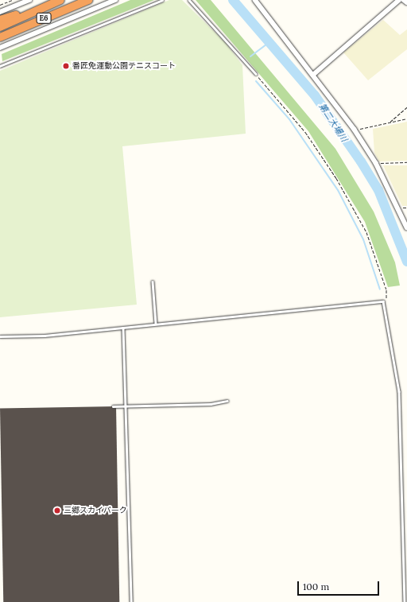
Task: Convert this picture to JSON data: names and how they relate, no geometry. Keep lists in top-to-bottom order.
{
  "streets": {
    "highway": ["E6"]
  },
  "water": ["第二大場川"],
  "places": ["番匠免運動公園テニスコート", "三郷スカイパーク"],
  "scale_bar": "100 m"
}
